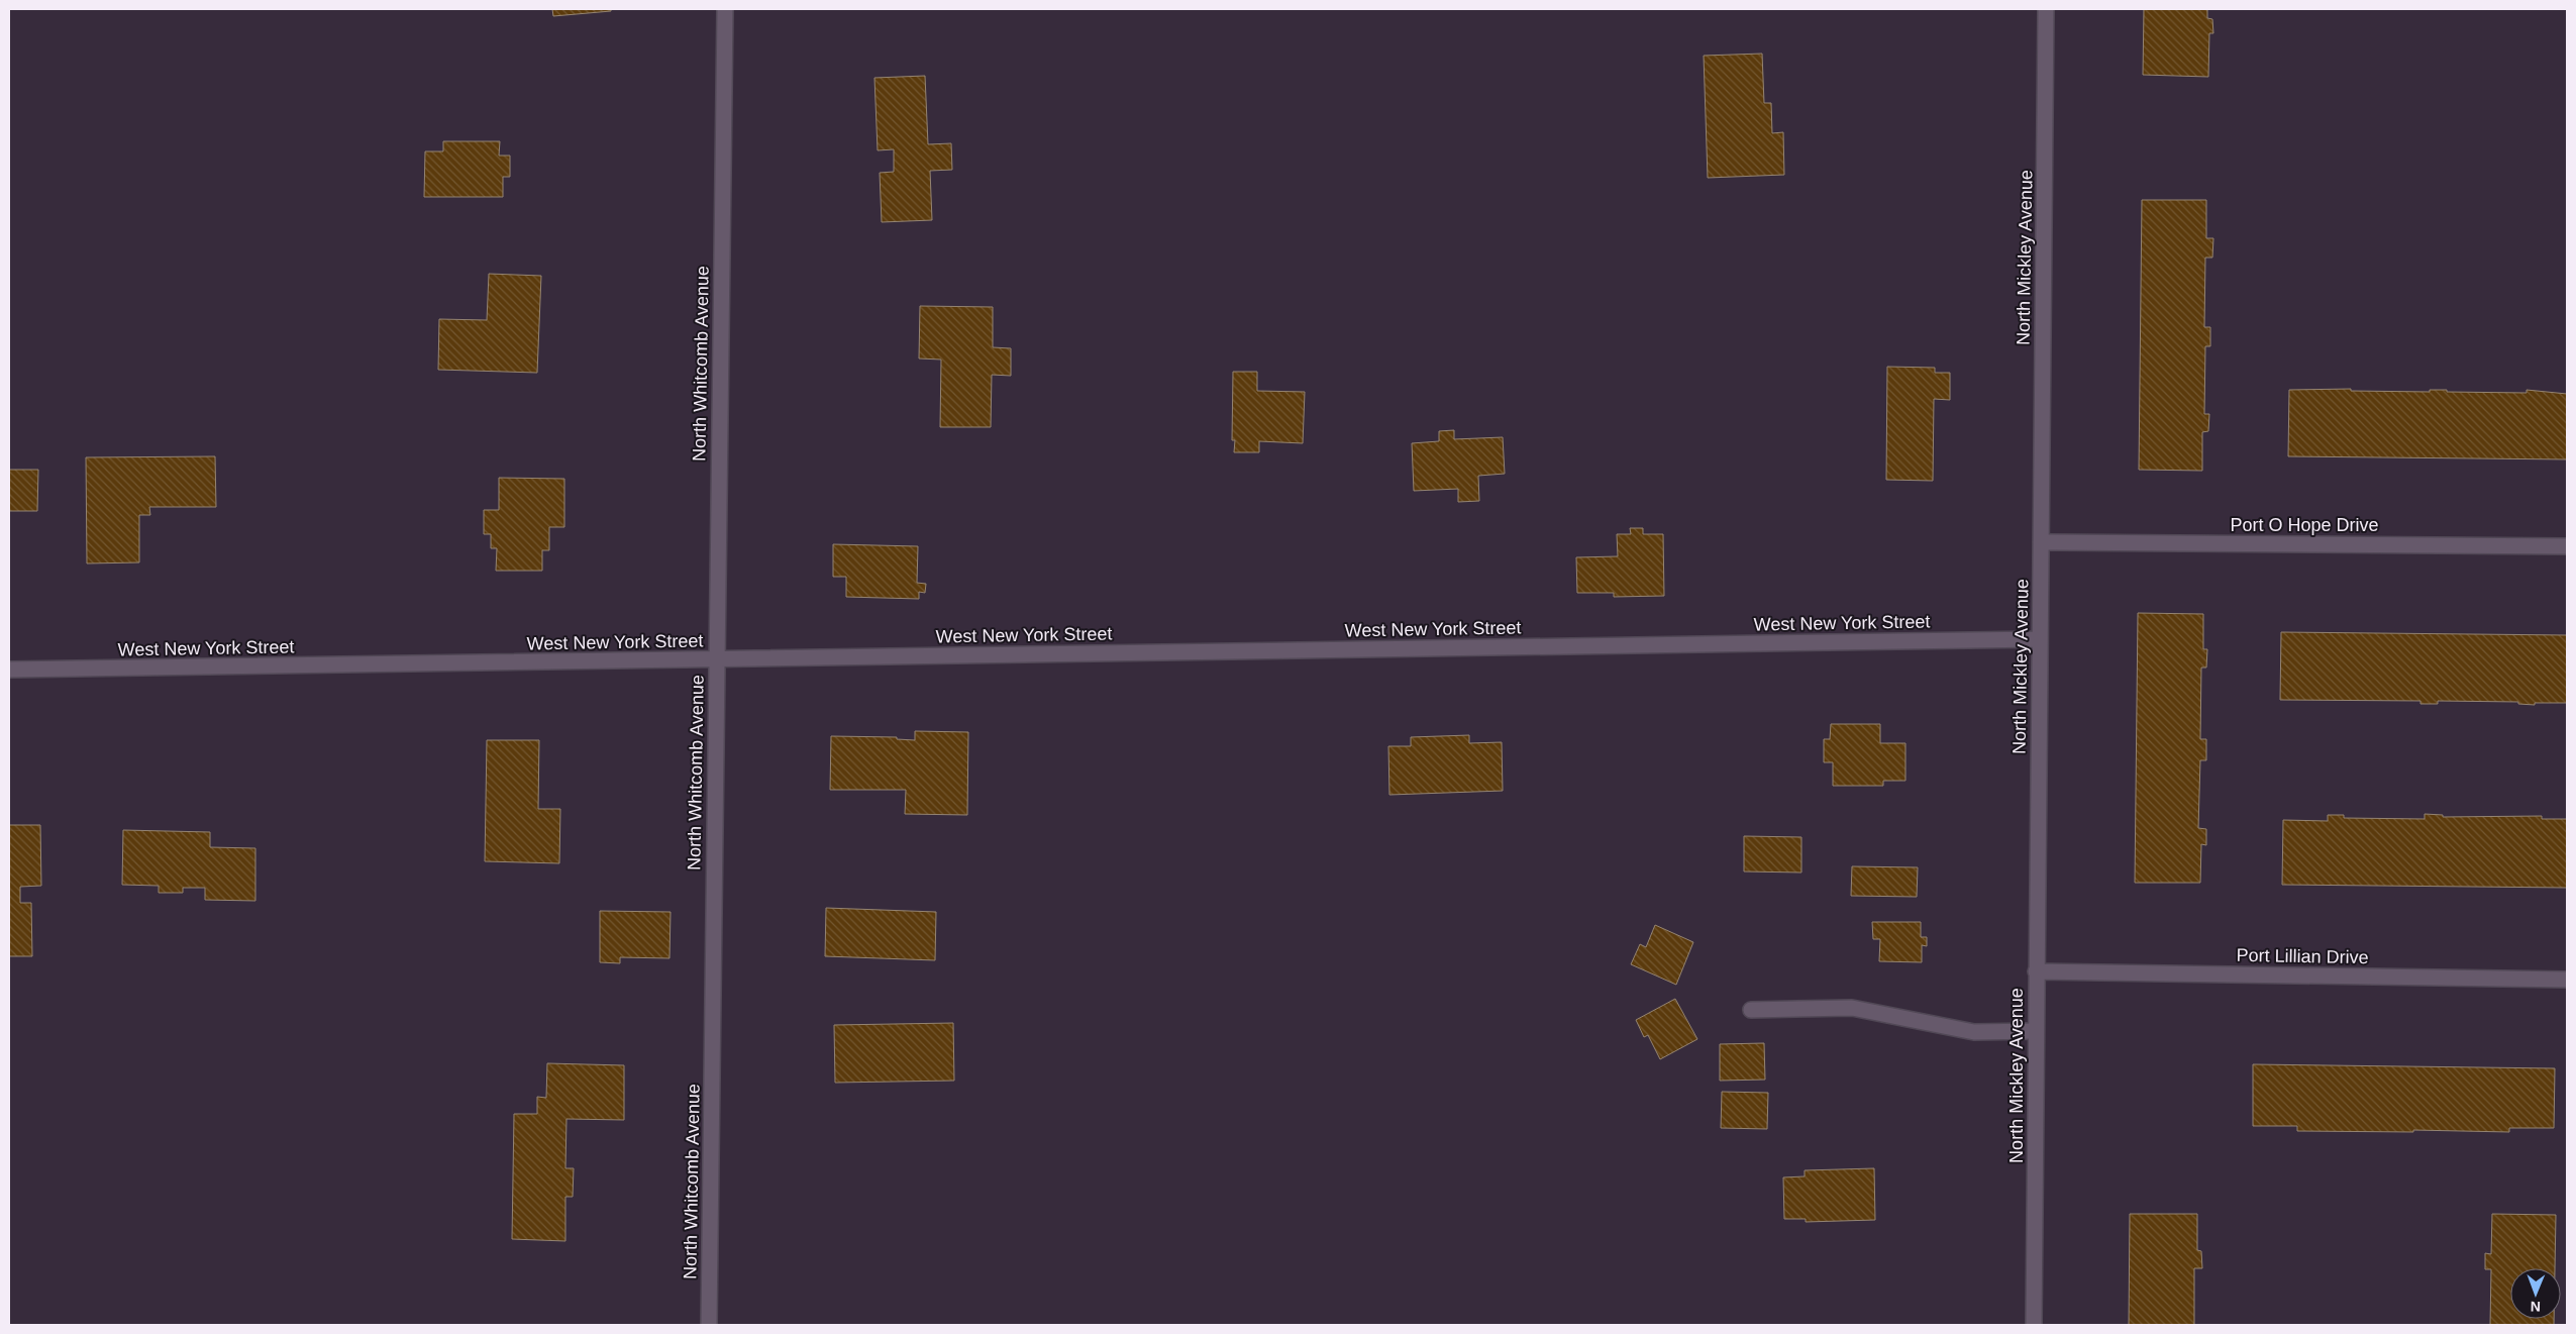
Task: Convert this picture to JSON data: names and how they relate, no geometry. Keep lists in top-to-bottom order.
{
  "streets": {
    "street": [
      "North Mickley Avenue",
      "North Whitcomb Avenue",
      "Port O Hope Drive",
      "West New York Street",
      "Port Lillian Drive"
    ]
  },
  "crossings": [
    ["North Mickley Avenue", "Port O Hope Drive"],
    ["North Mickley Avenue", "West New York Street"],
    ["North Mickley Avenue", "Port Lillian Drive"],
    ["North Whitcomb Avenue", "West New York Street"]
  ],
  "north": "bottom"
}
